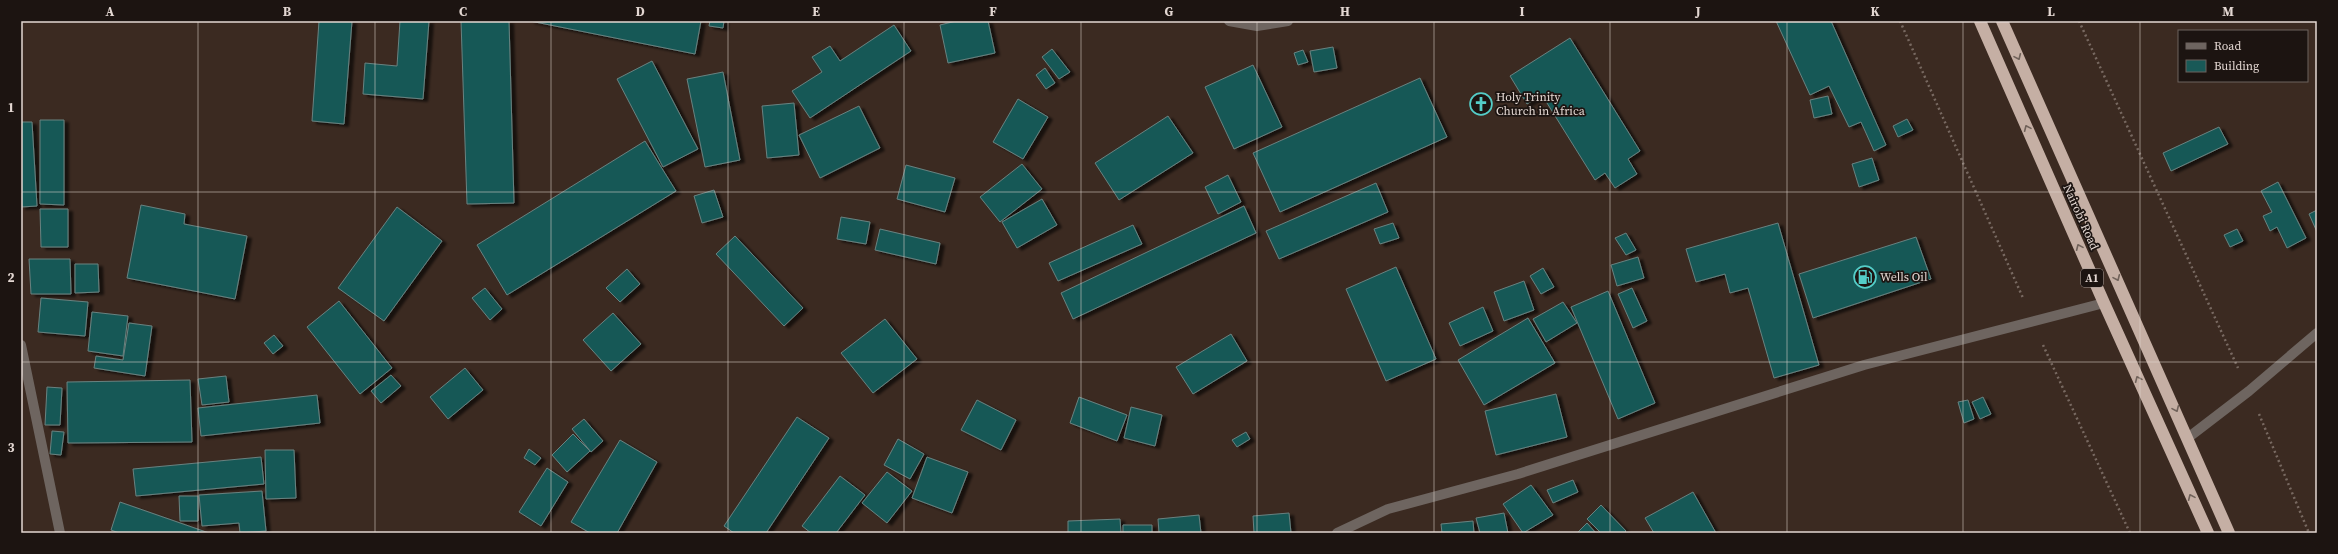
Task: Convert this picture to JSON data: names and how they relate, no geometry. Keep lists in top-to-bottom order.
{
  "streets": {
    "highway": ["Nairobi Road", "A1"]
  },
  "places": {
    "church": ["Holy Trinity Church in Africa"],
    "fuel station": ["Wells Oil"]
  },
  "legend": ["Road", "Building"],
  "grid": {
    "columns": [
      "A",
      "B",
      "C",
      "D",
      "E",
      "F",
      "G",
      "H",
      "I",
      "J",
      "K",
      "L",
      "M"
    ],
    "rows": ["1", "2", "3"]
  }
}
